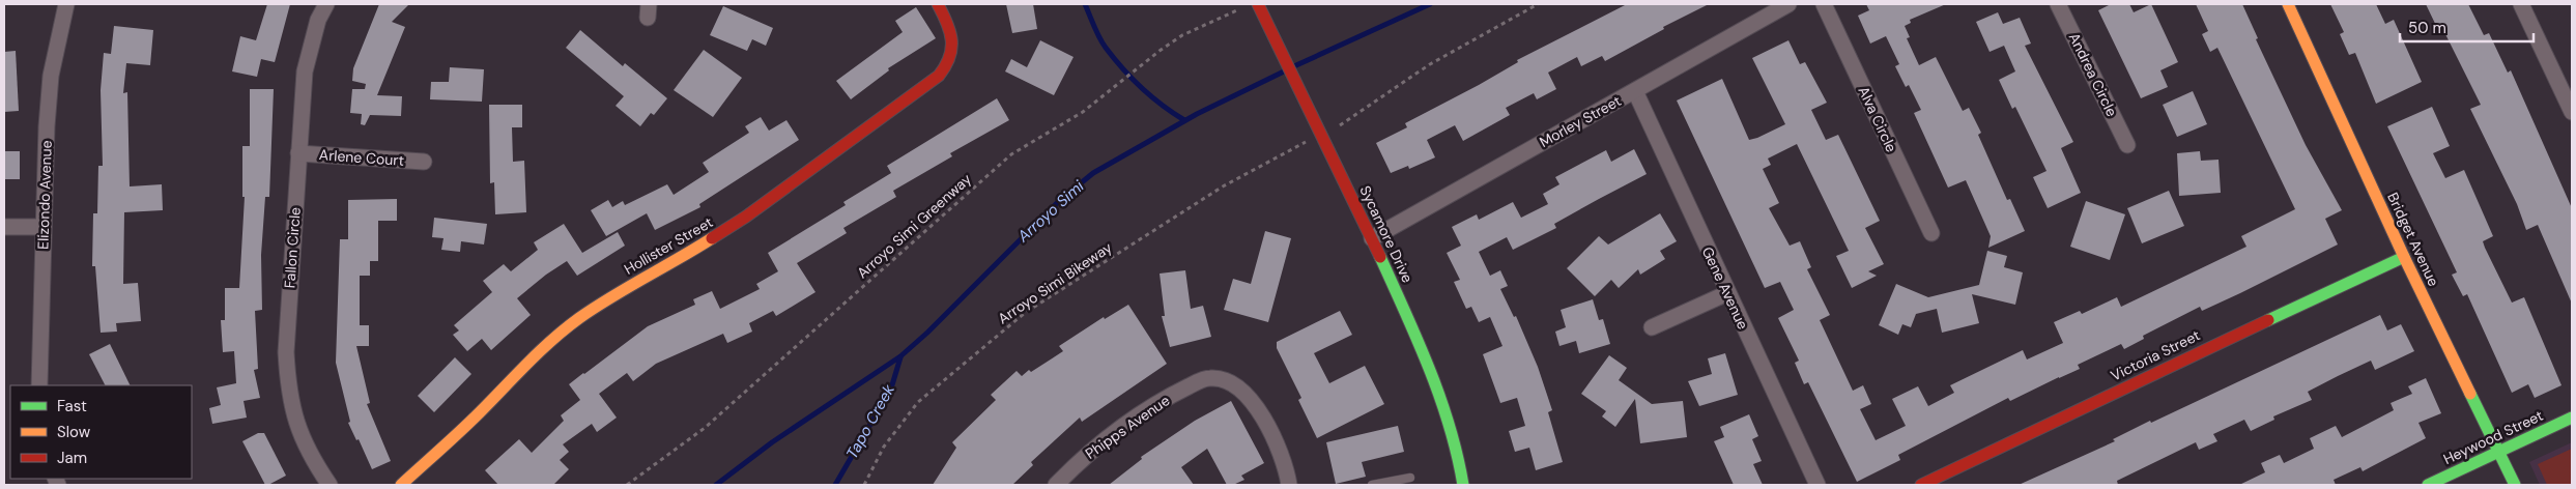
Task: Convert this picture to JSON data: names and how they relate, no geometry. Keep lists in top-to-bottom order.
{
  "streets": {
    "street": [
      "Andrea Circle",
      "Alva Circle",
      "Morley Street",
      "Arlene Court",
      "Elizondo Avenue",
      "Sycamore Drive",
      "Bridget Avenue",
      "Hollister Street",
      "Fallon Circle",
      "Gene Avenue",
      "Victoria Street",
      "Phipps Avenue",
      "Heywood Street"
    ],
    "path": ["Arroyo Simi Greenway", "Arroyo Simi Bikeway"]
  },
  "crossings": [
    ["Morley Street", "Sycamore Drive"],
    ["Morley Street", "Gene Avenue"],
    ["Arlene Court", "Fallon Circle"],
    ["Bridget Avenue", "Victoria Street"],
    ["Bridget Avenue", "Heywood Street"]
  ],
  "water": ["Arroyo Simi", "Tapo Creek"],
  "legend": ["Fast", "Slow", "Jam"],
  "scale_bar": "50 m"
}
